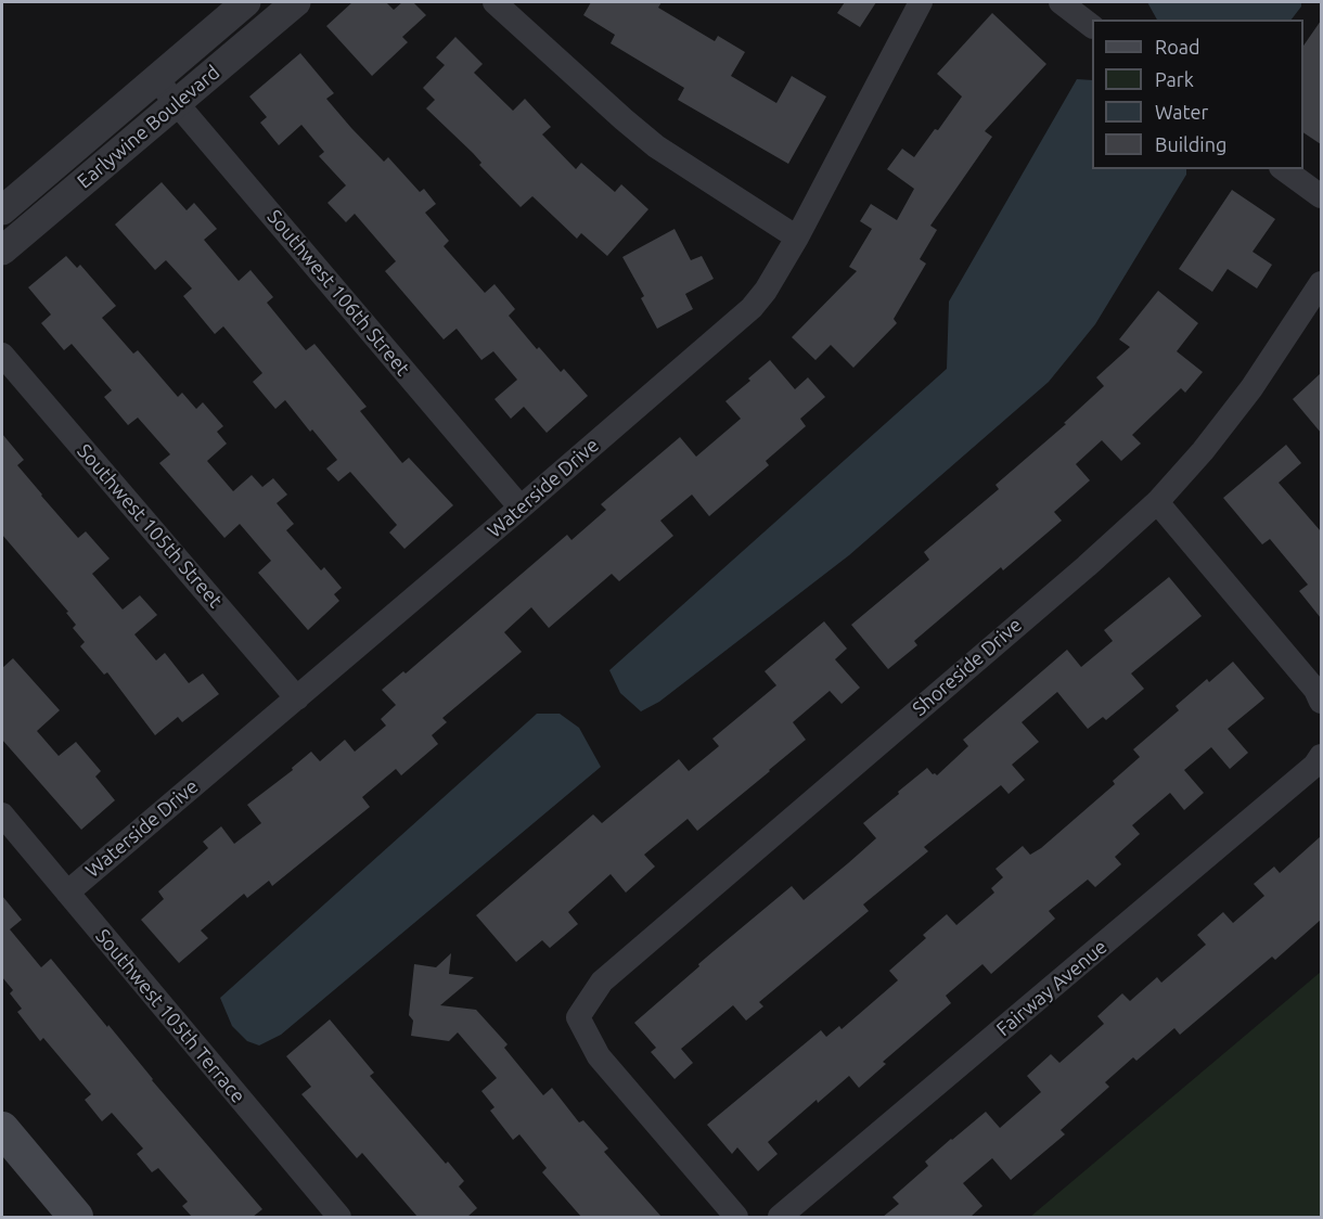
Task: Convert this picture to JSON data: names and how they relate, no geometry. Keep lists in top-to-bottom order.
{
  "streets": {
    "street": [
      "Earlywine Boulevard",
      "Southwest 106th Street",
      "Waterside Drive",
      "Southwest 105th Street",
      "Shoreside Drive",
      "Fairway Avenue",
      "Southwest 105th Terrace"
    ]
  },
  "crossings": [
    ["Earlywine Boulevard", "Southwest 106th Street"],
    ["Southwest 106th Street", "Waterside Drive"],
    ["Waterside Drive", "Southwest 105th Street"],
    ["Waterside Drive", "Southwest 105th Terrace"]
  ],
  "legend": [
    "Road",
    "Park",
    "Water",
    "Building"
  ]
}
